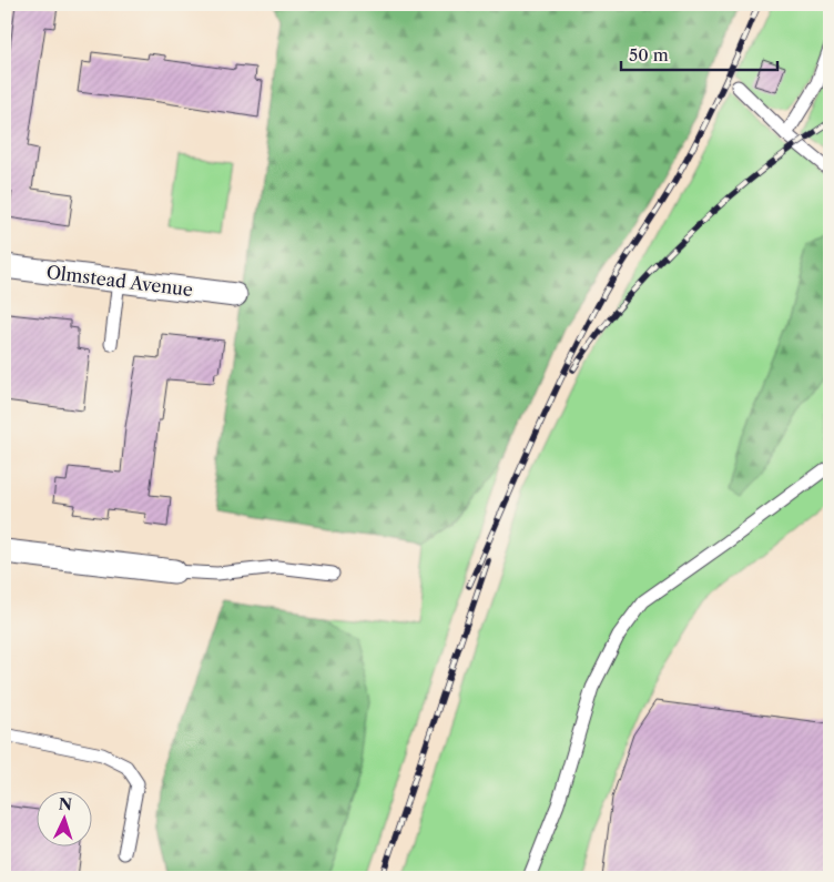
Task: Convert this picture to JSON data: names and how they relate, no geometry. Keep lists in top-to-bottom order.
{
  "streets": {
    "street": ["Olmstead Avenue"]
  },
  "scale_bar": "50 m",
  "north": "top"
}
